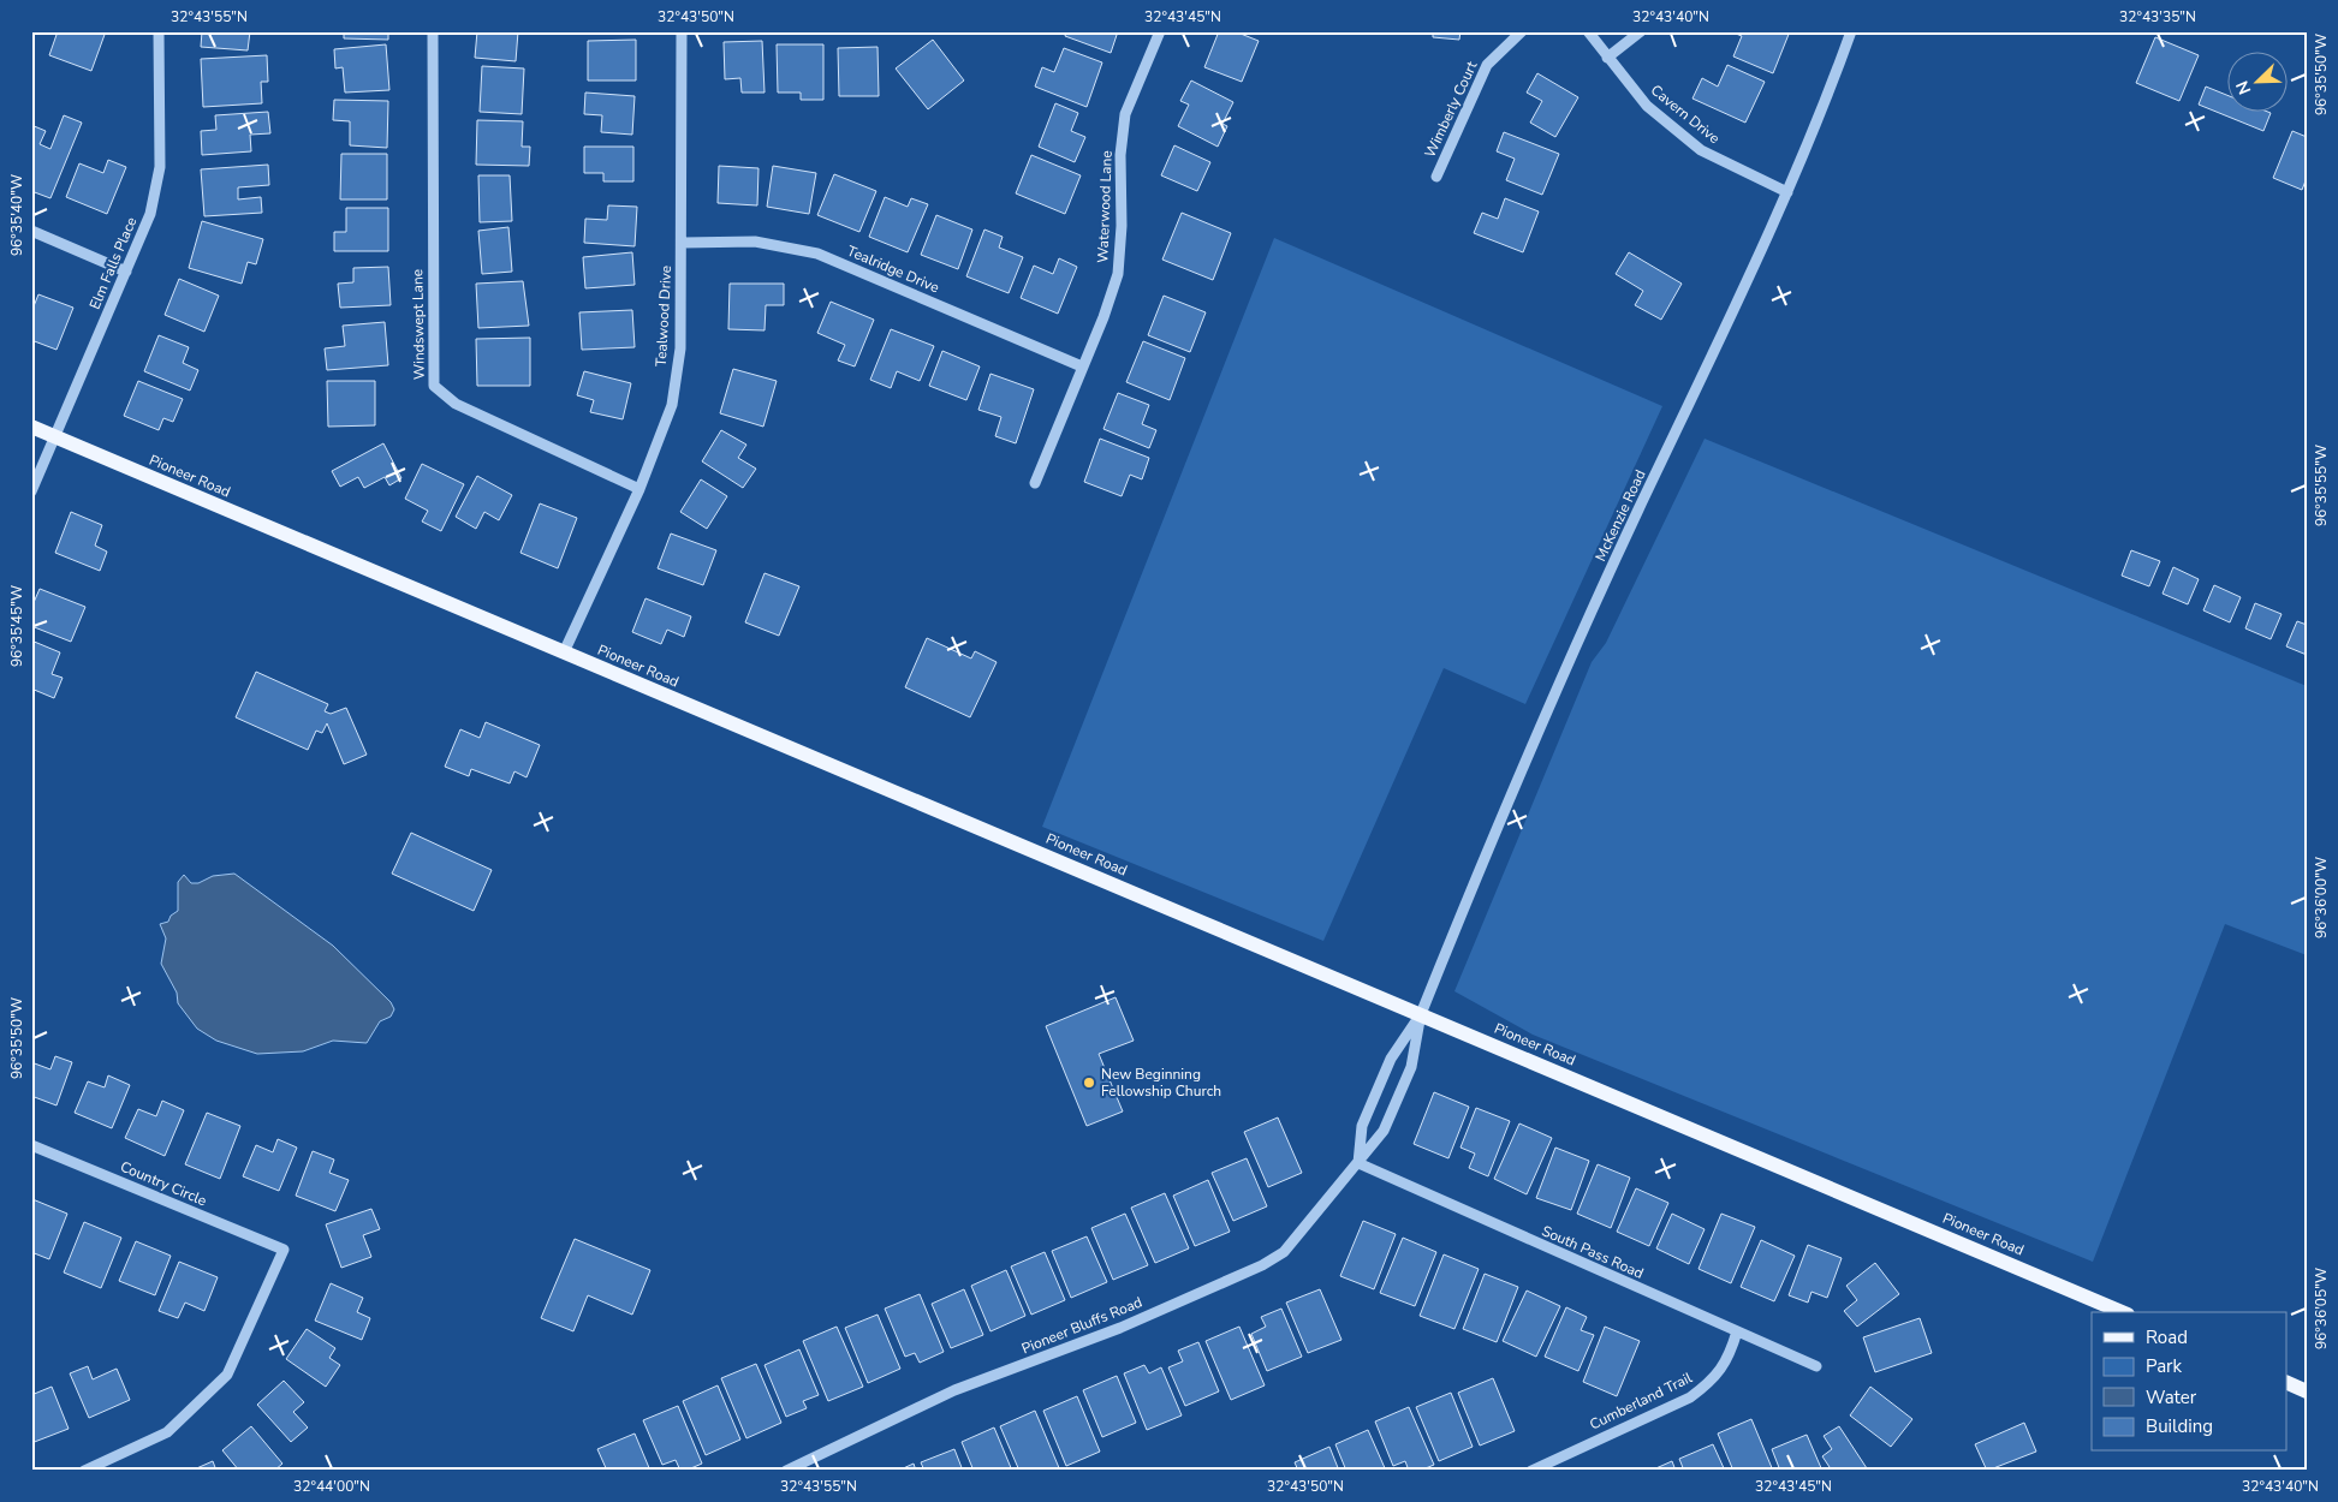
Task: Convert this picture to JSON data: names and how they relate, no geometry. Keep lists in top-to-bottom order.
{
  "streets": {
    "main road": ["Pioneer Road"],
    "street": [
      "Wimberly Court",
      "Cavern Drive",
      "Waterwood Lane",
      "Elm Falls Place",
      "Tealridge Drive",
      "Tealwood Drive",
      "Windswept Lane",
      "McKenzie Road",
      "Country Circle",
      "South Pass Road",
      "Pioneer Bluffs Road",
      "Cumberland Trail"
    ]
  },
  "crossings": [
    ["Cavern Drive", "McKenzie Road"],
    ["Waterwood Lane", "Tealridge Drive"],
    ["Elm Falls Place", "Pioneer Road"],
    ["Tealridge Drive", "Tealwood Drive"],
    ["Tealwood Drive", "Windswept Lane"],
    ["Tealwood Drive", "Pioneer Road"],
    ["Pioneer Road", "McKenzie Road"],
    ["Pioneer Road", "Pioneer Bluffs Road"],
    ["McKenzie Road", "Pioneer Bluffs Road"],
    ["South Pass Road", "Pioneer Bluffs Road"],
    ["South Pass Road", "Cumberland Trail"]
  ],
  "places": ["New Beginning Fellowship Church"],
  "legend": [
    "Road",
    "Park",
    "Water",
    "Building"
  ],
  "north": "bottom left",
  "coordinates": [
    "32°43'55\"N",
    "32°43'50\"N",
    "32°43'45\"N",
    "32°43'40\"N",
    "32°43'35\"N",
    "96°35'50\"W",
    "96°35'40\"W",
    "96°35'55\"W",
    "96°35'45\"W",
    "96°36'00\"W",
    "96°36'05\"W",
    "32°44'00\"N"
  ]
}
